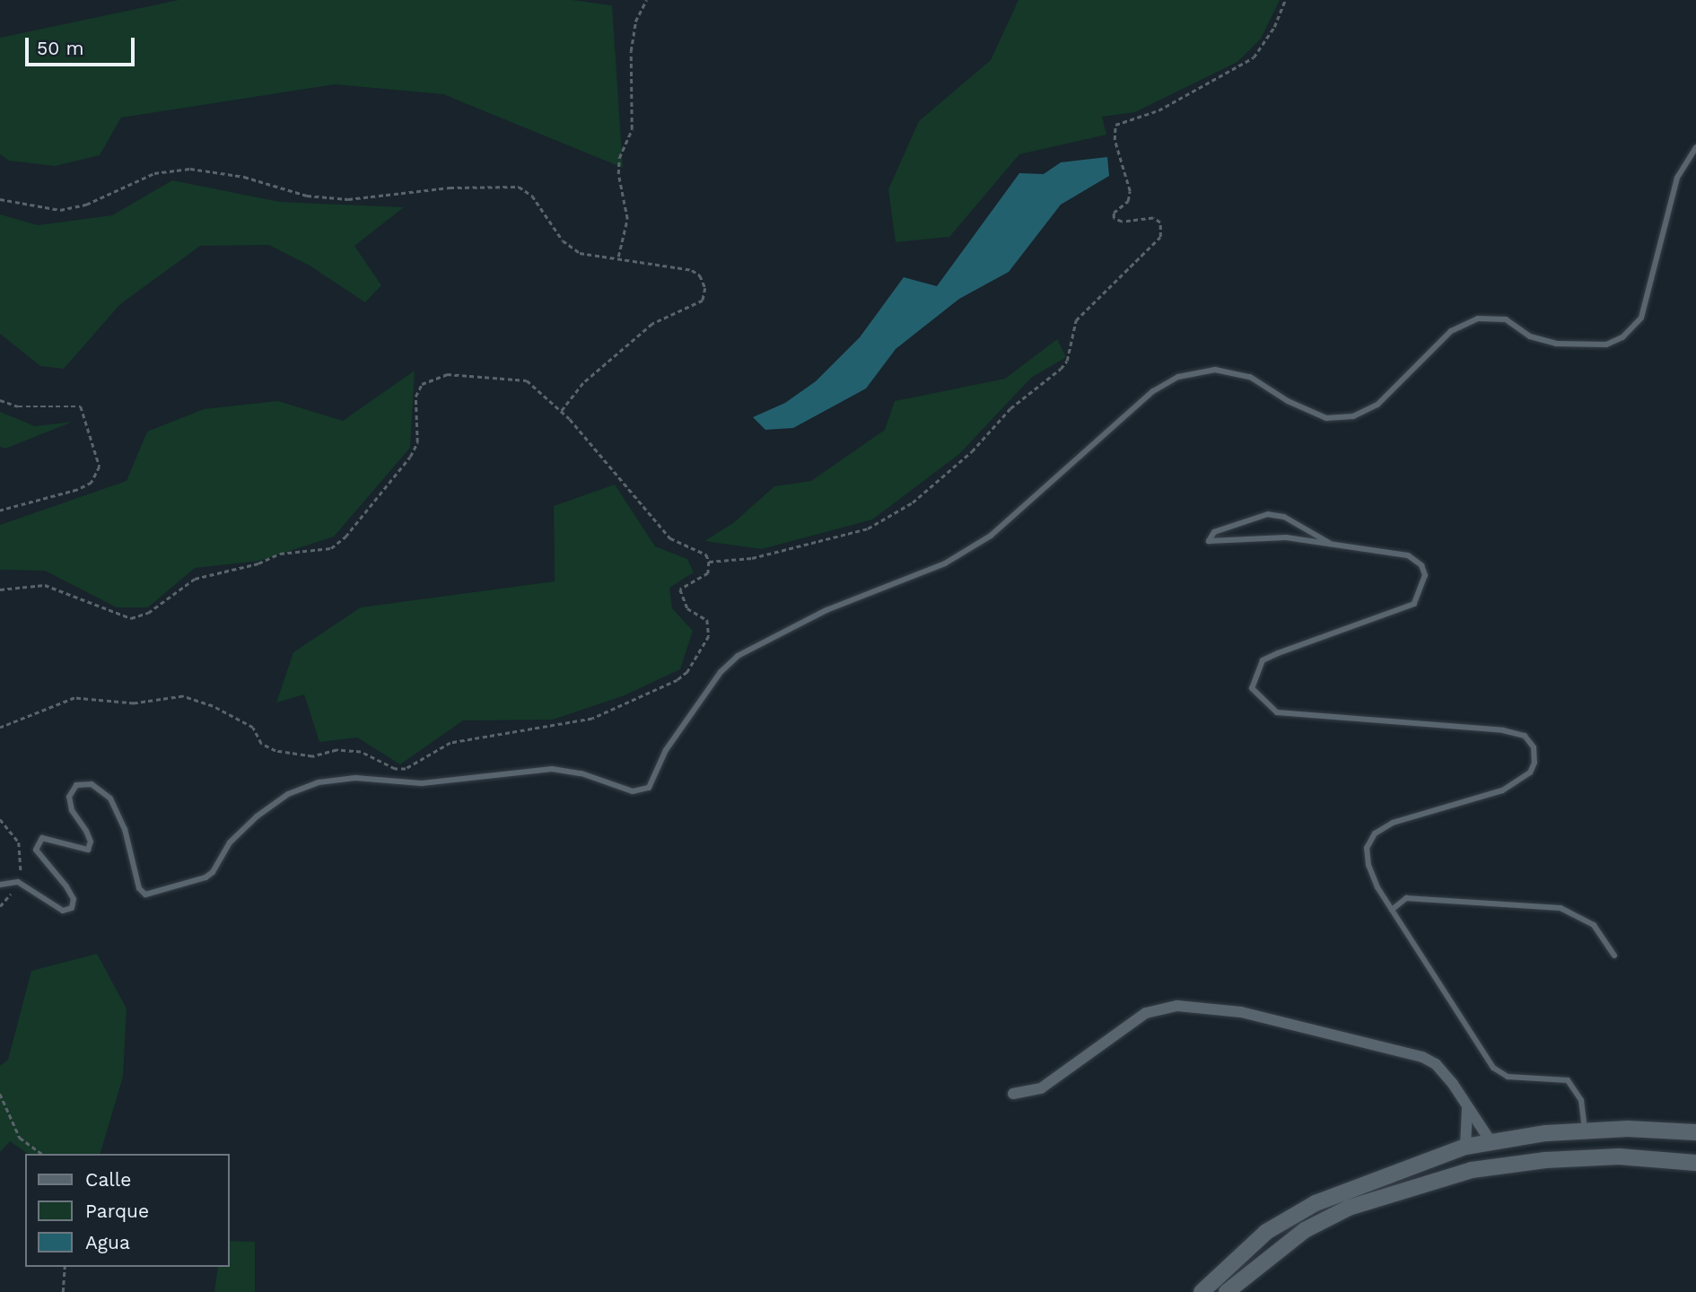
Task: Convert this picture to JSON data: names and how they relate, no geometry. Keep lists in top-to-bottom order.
{
  "legend": ["Calle", "Parque", "Agua"],
  "scale_bar": "50 m"
}
